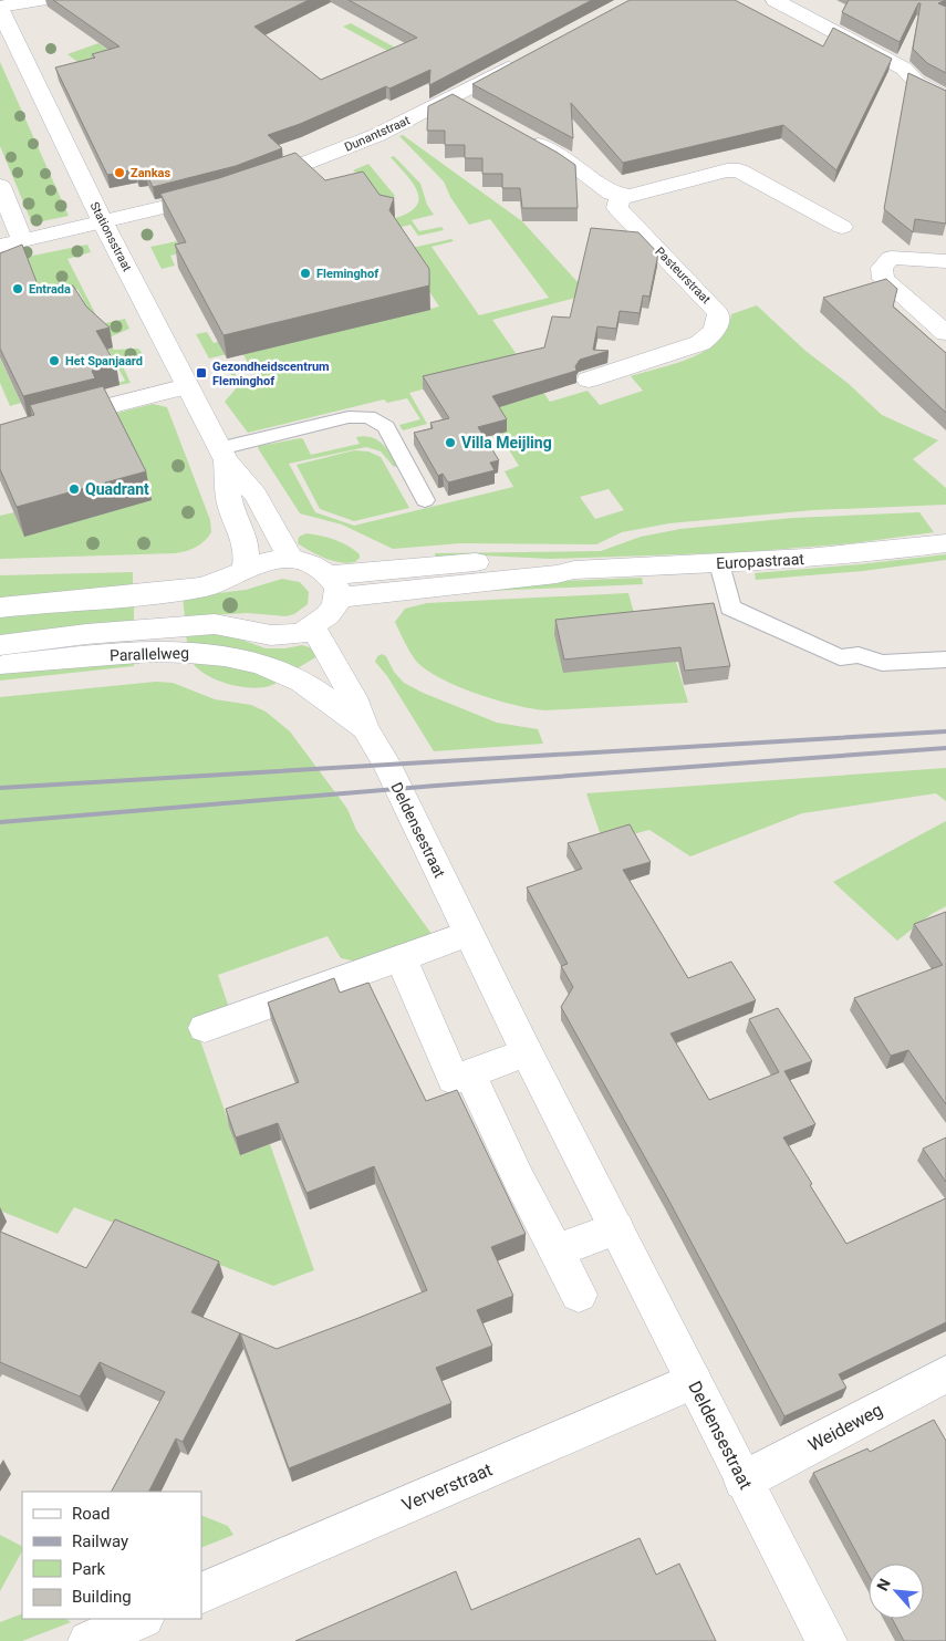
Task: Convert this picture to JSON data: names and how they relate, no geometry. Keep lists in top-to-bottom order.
{
  "streets": {
    "street": [
      "Dunantstraat",
      "Stationsstraat",
      "Pasteurstraat",
      "Europastraat",
      "Parallelweg",
      "Deldensestraat",
      "Weideweg",
      "Ververstraat"
    ]
  },
  "crossings": [
    ["Parallelweg", "Deldensestraat"],
    ["Deldensestraat", "Weideweg"],
    ["Deldensestraat", "Ververstraat"]
  ],
  "places": {
    "other": [
      "Zankas",
      "Fleminghof",
      "Entrada",
      "Het Spanjaard",
      "Villa Meijling",
      "Quadrant"
    ],
    "transit": ["Gezondheidscentrum Fleminghof"]
  },
  "legend": [
    "Road",
    "Railway",
    "Park",
    "Building"
  ],
  "north": "top left"
}
